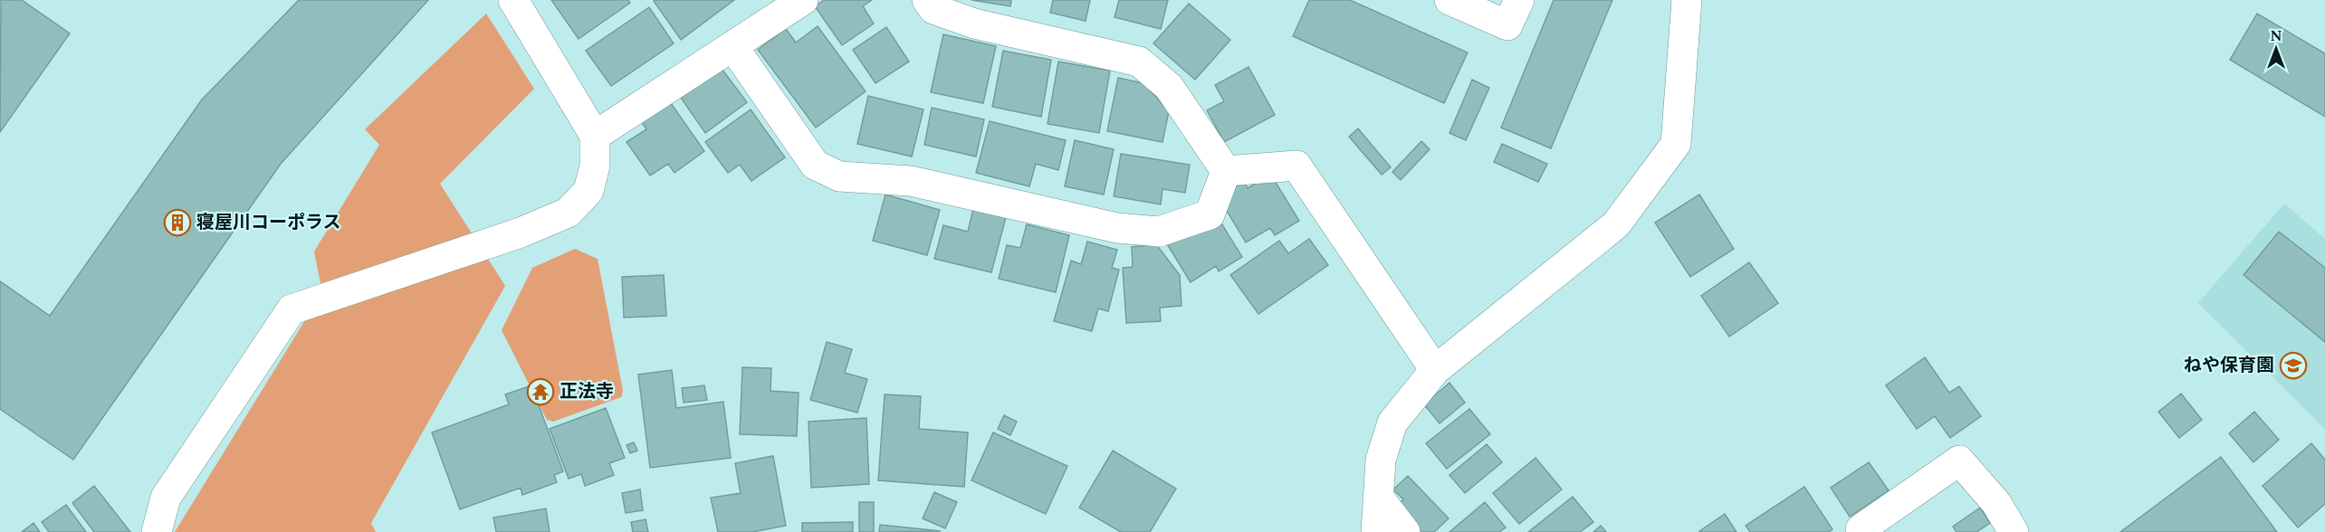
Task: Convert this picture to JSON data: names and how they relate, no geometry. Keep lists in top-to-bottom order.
{
  "places": {
    "building": ["寝屋川コーポラス"],
    "school or university": ["ねや保育園"],
    "temple": ["正法寺"]
  },
  "north": "top"
}
